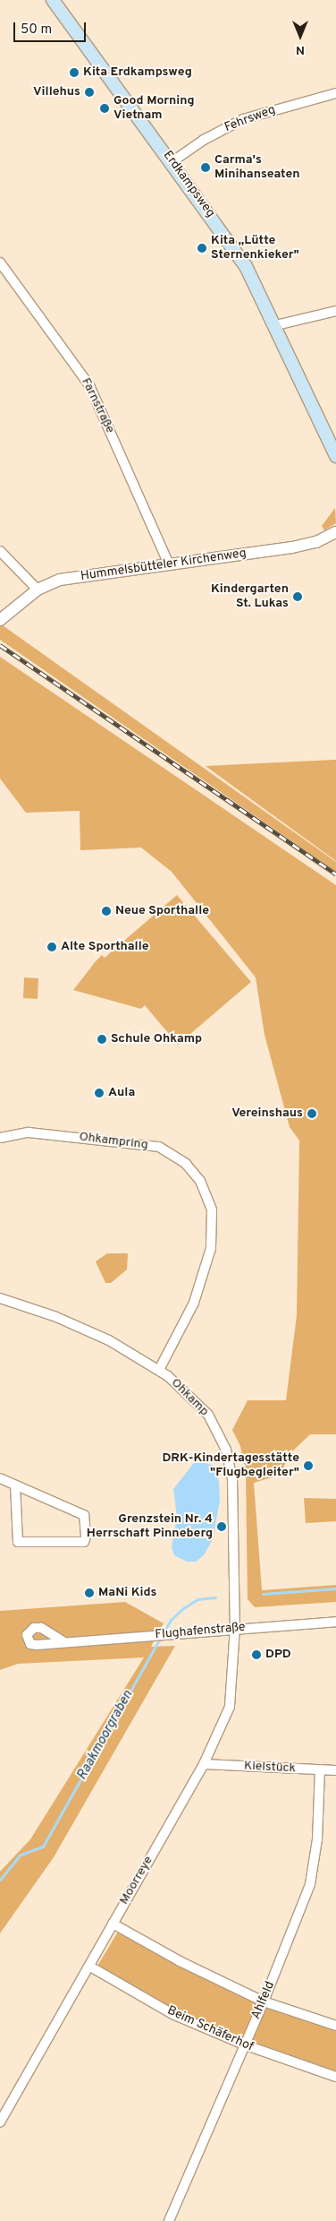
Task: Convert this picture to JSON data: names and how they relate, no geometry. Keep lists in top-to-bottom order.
{
  "streets": {
    "main road": ["Erdkampsweg"],
    "street": [
      "Fehrsweg",
      "Farnstraße",
      "Hummelsbütteler Kirchenweg",
      "Ohkampring",
      "Ohkamp",
      "Flughafenstraße",
      "Kielstück",
      "Moorreye",
      "Ahlfeld",
      "Beim Schäferhof"
    ]
  },
  "crossings": [
    ["Fehrsweg", "Erdkampsweg"],
    ["Farnstraße", "Hummelsbütteler Kirchenweg"],
    ["Ohkampring", "Ohkamp"],
    ["Ohkamp", "Flughafenstraße"],
    ["Ohkamp", "Moorreye"],
    ["Flughafenstraße", "Moorreye"],
    ["Kielstück", "Moorreye"],
    ["Kielstück", "Ahlfeld"],
    ["Moorreye", "Beim Schäferhof"],
    ["Ahlfeld", "Beim Schäferhof"]
  ],
  "water": ["Raakmoorgraben"],
  "places": [
    "Kita Erdkampsweg",
    "Villehus",
    "Good Morning Vietnam",
    "Carma's Minihanseaten",
    "Kita „Lütte Sternenkieker\"",
    "Kindergarten St. Lukas",
    "Neue Sporthalle",
    "Alte Sporthalle",
    "Schule Ohkamp",
    "Aula",
    "Vereinshaus",
    "DRK-Kindertagesstätte \"Flugbegleiter\"",
    "Grenzstein Nr. 4 Herrschaft Pinneberg",
    "MaNi Kids",
    "DPD"
  ],
  "scale_bar": "50 m",
  "north": "bottom"
}
